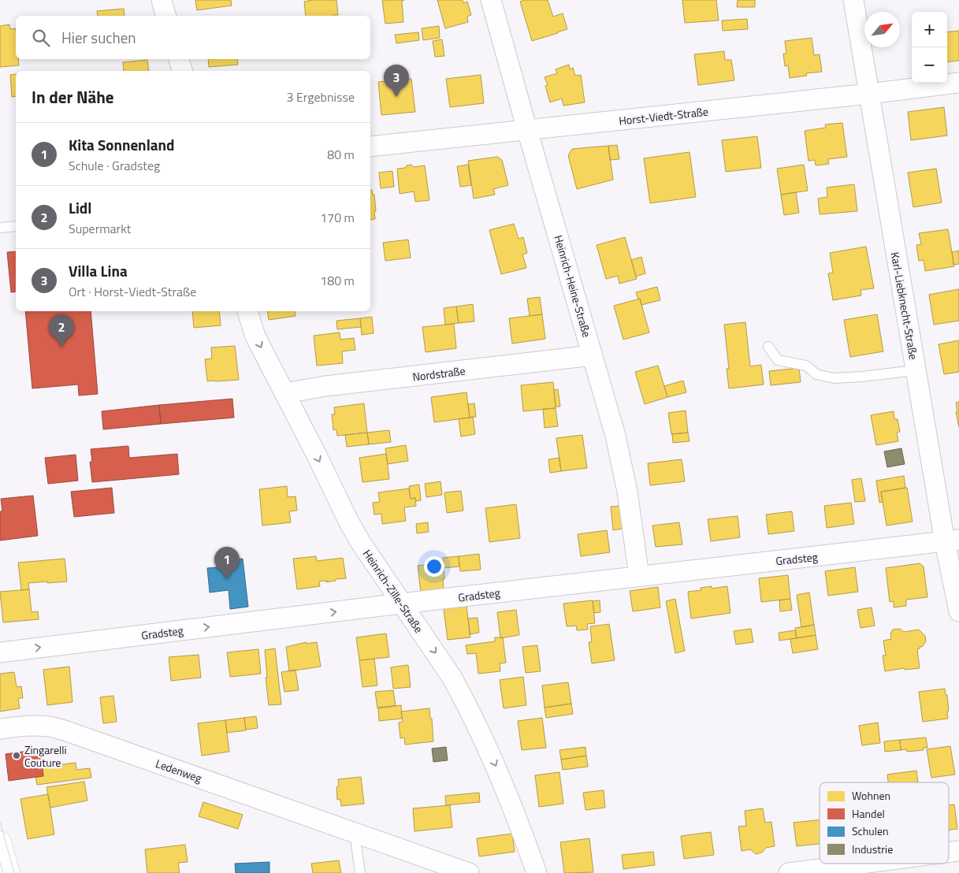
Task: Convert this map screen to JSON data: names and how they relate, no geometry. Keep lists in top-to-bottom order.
{
  "streets": {
    "street": [
      "Horst-Viedt-Straße",
      "Heinrich-Heine-Straße",
      "Karl-Liebknecht-Straße",
      "Nordstraße",
      "Gradsteg",
      "Heinrich-Zille-Straße",
      "Ledenweg"
    ]
  },
  "crossings": [
    ["Horst-Viedt-Straße", "Heinrich-Heine-Straße"],
    ["Horst-Viedt-Straße", "Karl-Liebknecht-Straße"],
    ["Heinrich-Heine-Straße", "Nordstraße"],
    ["Heinrich-Heine-Straße", "Gradsteg"],
    ["Karl-Liebknecht-Straße", "Gradsteg"],
    ["Nordstraße", "Heinrich-Zille-Straße"],
    ["Gradsteg", "Heinrich-Zille-Straße"]
  ],
  "one_way": ["Gradsteg", "Heinrich-Zille-Straße"],
  "places": ["Zingarelli Couture"],
  "legend": [
    "Wohnen",
    "Handel",
    "Schulen",
    "Industrie"
  ],
  "north": "top right",
  "page": {
    "map_buttons": ["+", "−"],
    "search": "Hier suchen",
    "pins": ["3", "2", "1"],
    "heading": ["In der Nähe", "3 Ergebnisse"],
    "list": [
      {
        "mark": "1",
        "name": "Kita Sonnenland",
        "note": "Schule · Gradsteg",
        "value": "80 m"
      },
      {
        "mark": "2",
        "name": "Lidl",
        "note": "Supermarkt",
        "value": "170 m"
      },
      {
        "mark": "3",
        "name": "Villa Lina",
        "note": "Ort · Horst-Viedt-Straße",
        "value": "180 m"
      }
    ]
  }
}
